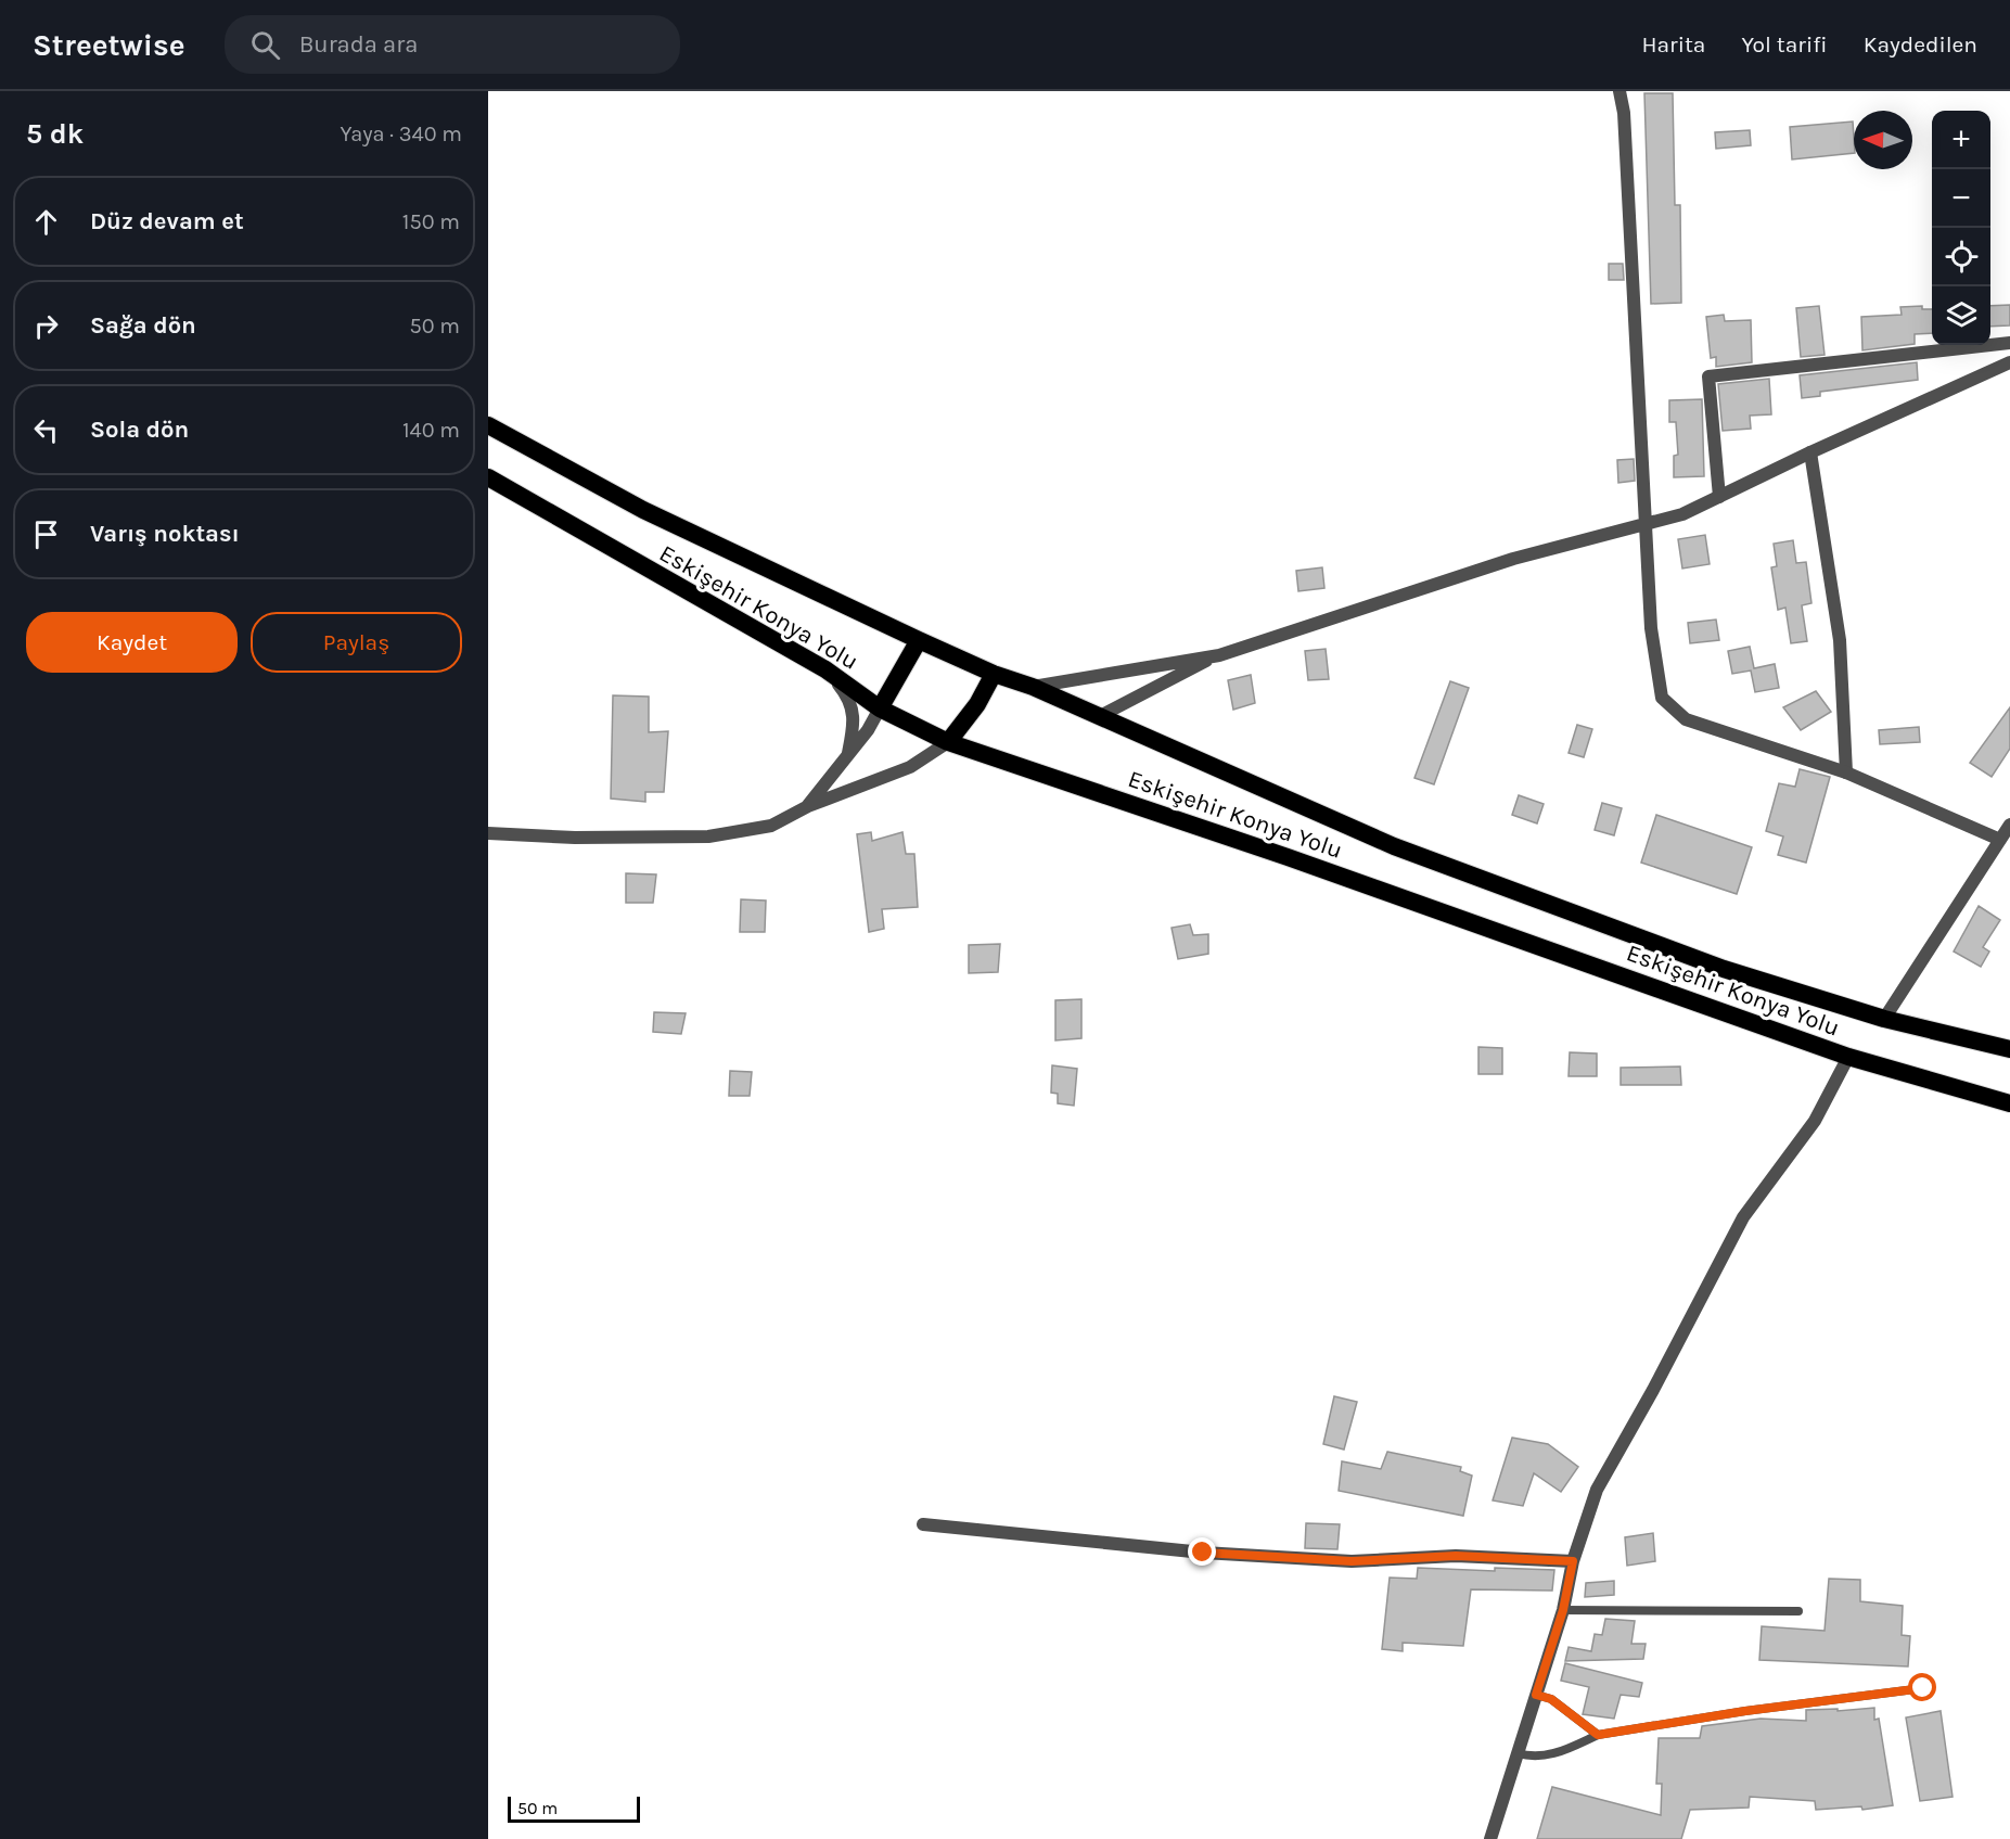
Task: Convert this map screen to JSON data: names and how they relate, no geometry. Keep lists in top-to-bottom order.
{
  "streets": {
    "highway": ["Eskişehir Konya Yolu"]
  },
  "scale_bar": "50 m",
  "north": "left",
  "page": {
    "header": "Streetwise",
    "search": "Burada ara",
    "nav": ["Harita", "Yol tarifi", "Kaydedilen"],
    "heading": ["5 dk", "Yaya · 340 m"],
    "map_buttons": ["+", "−"],
    "list": [
      ["Düz devam et", "150 m"],
      ["Sağa dön", "50 m"],
      ["Sola dön", "140 m"],
      "Varış noktası"
    ],
    "buttons": ["Kaydet", "Paylaş"],
    "scale": "50 m"
  }
}
